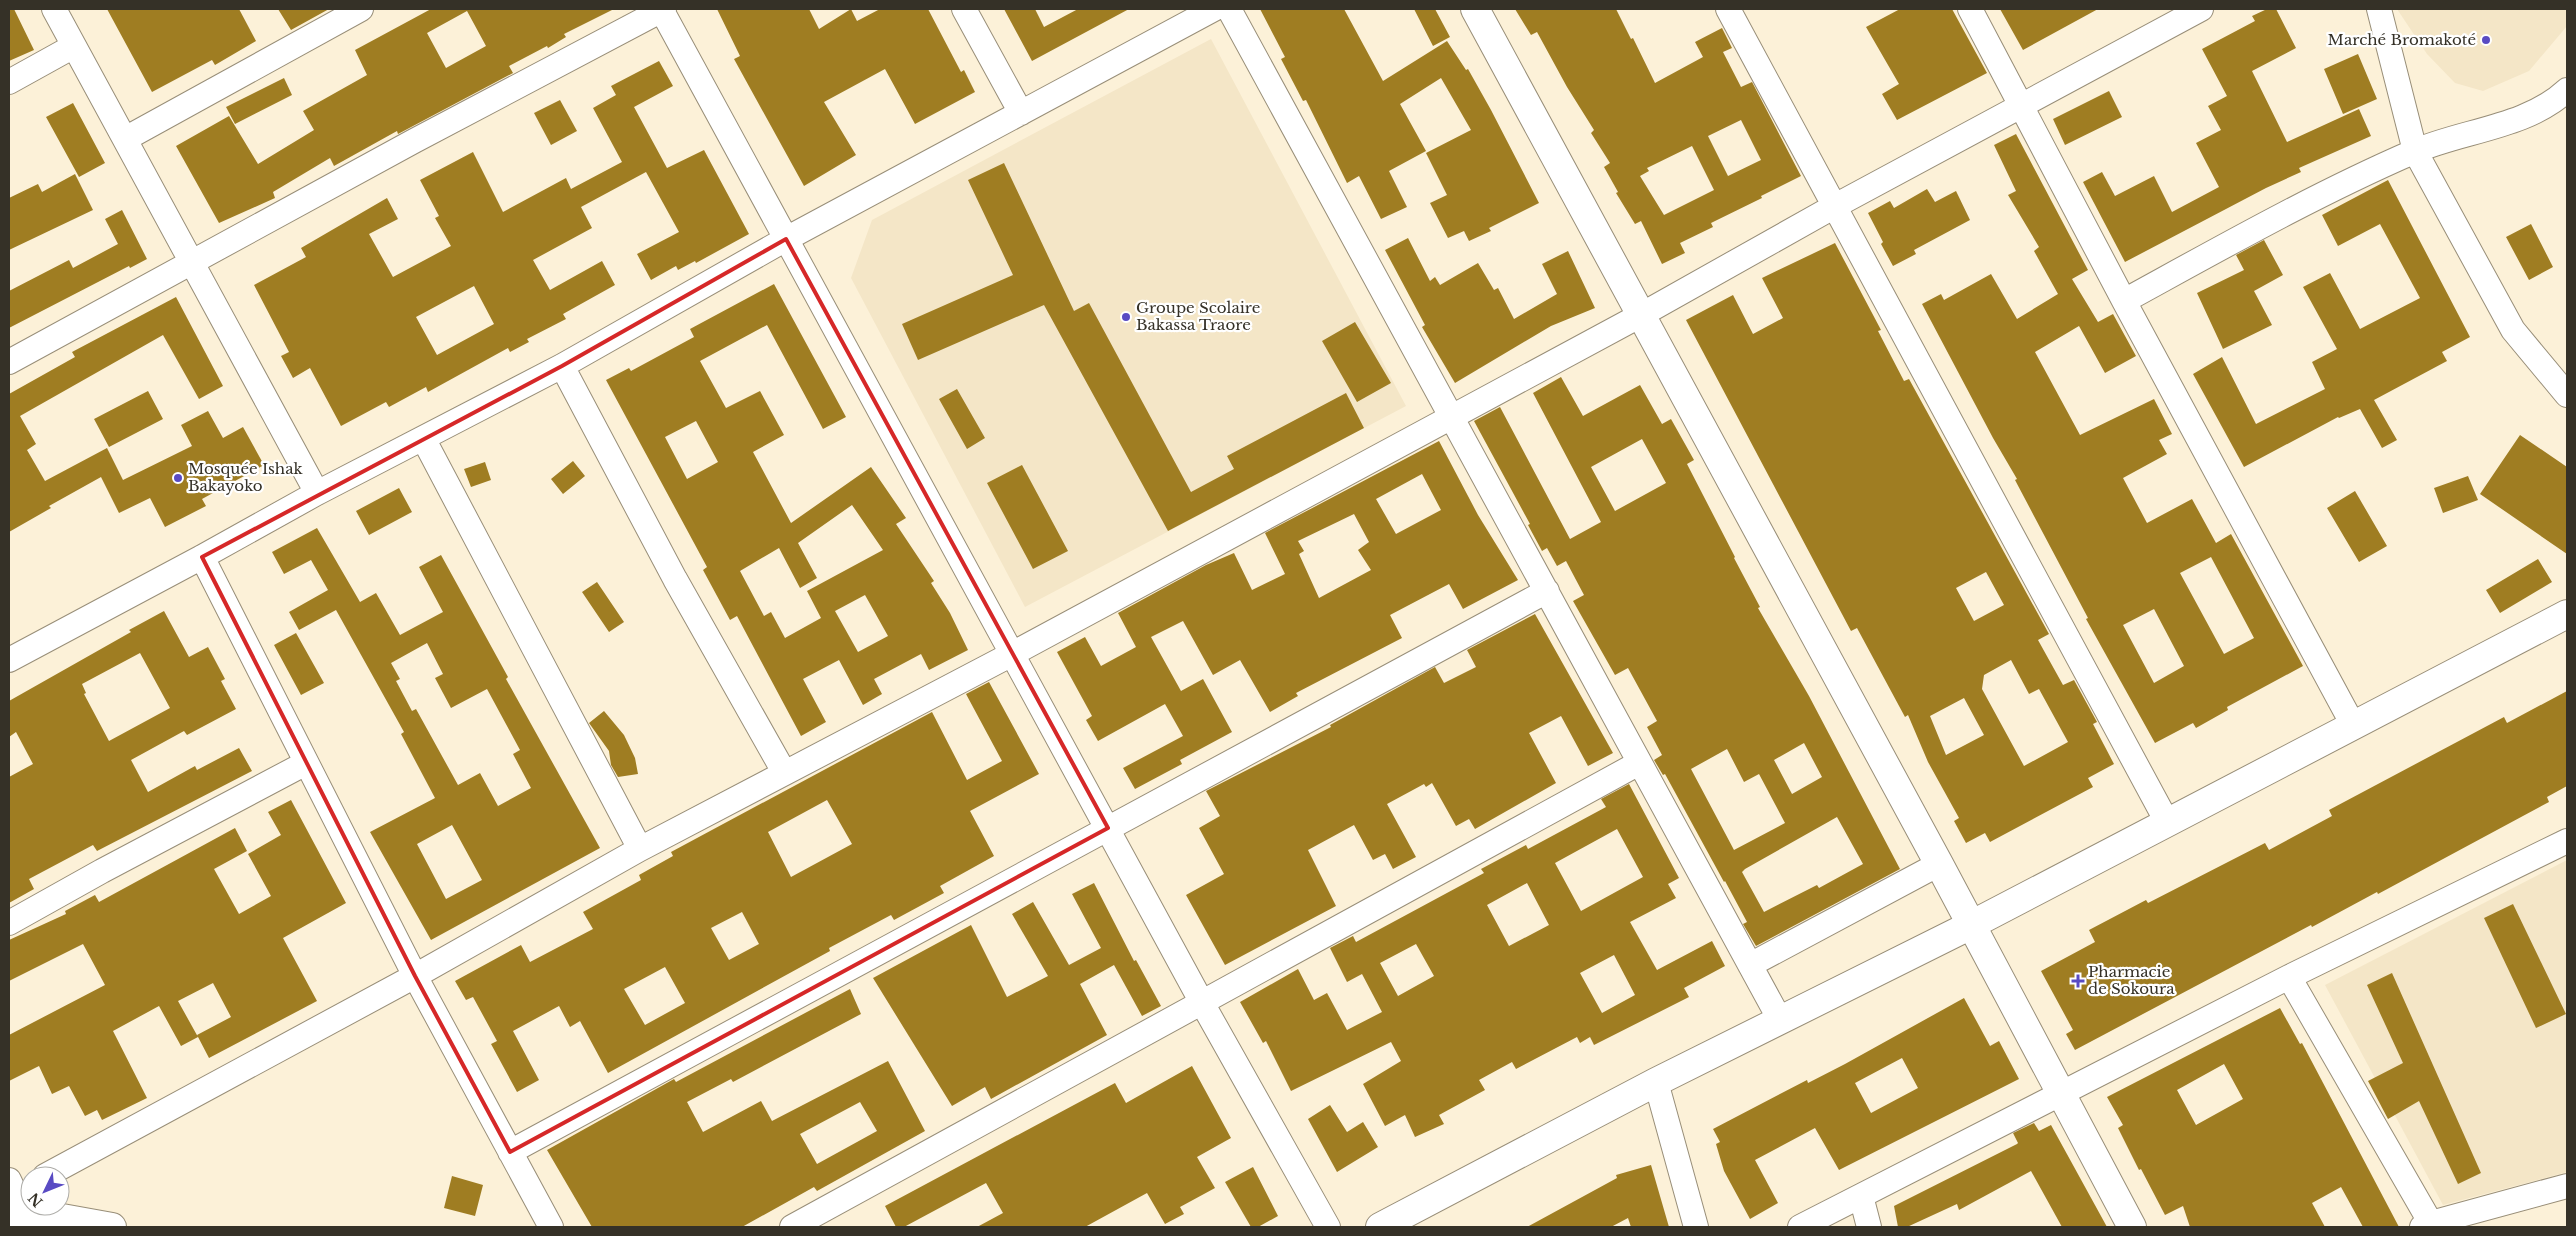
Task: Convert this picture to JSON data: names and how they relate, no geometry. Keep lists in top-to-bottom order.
{
  "places": {
    "other": ["Marché Bromakoté", "Groupe Scolaire Bakassa Traore", "Mosquée Ishak Bakayoko"],
    "health": ["Pharmacie de Sokoura"]
  },
  "north": "bottom left"
}
